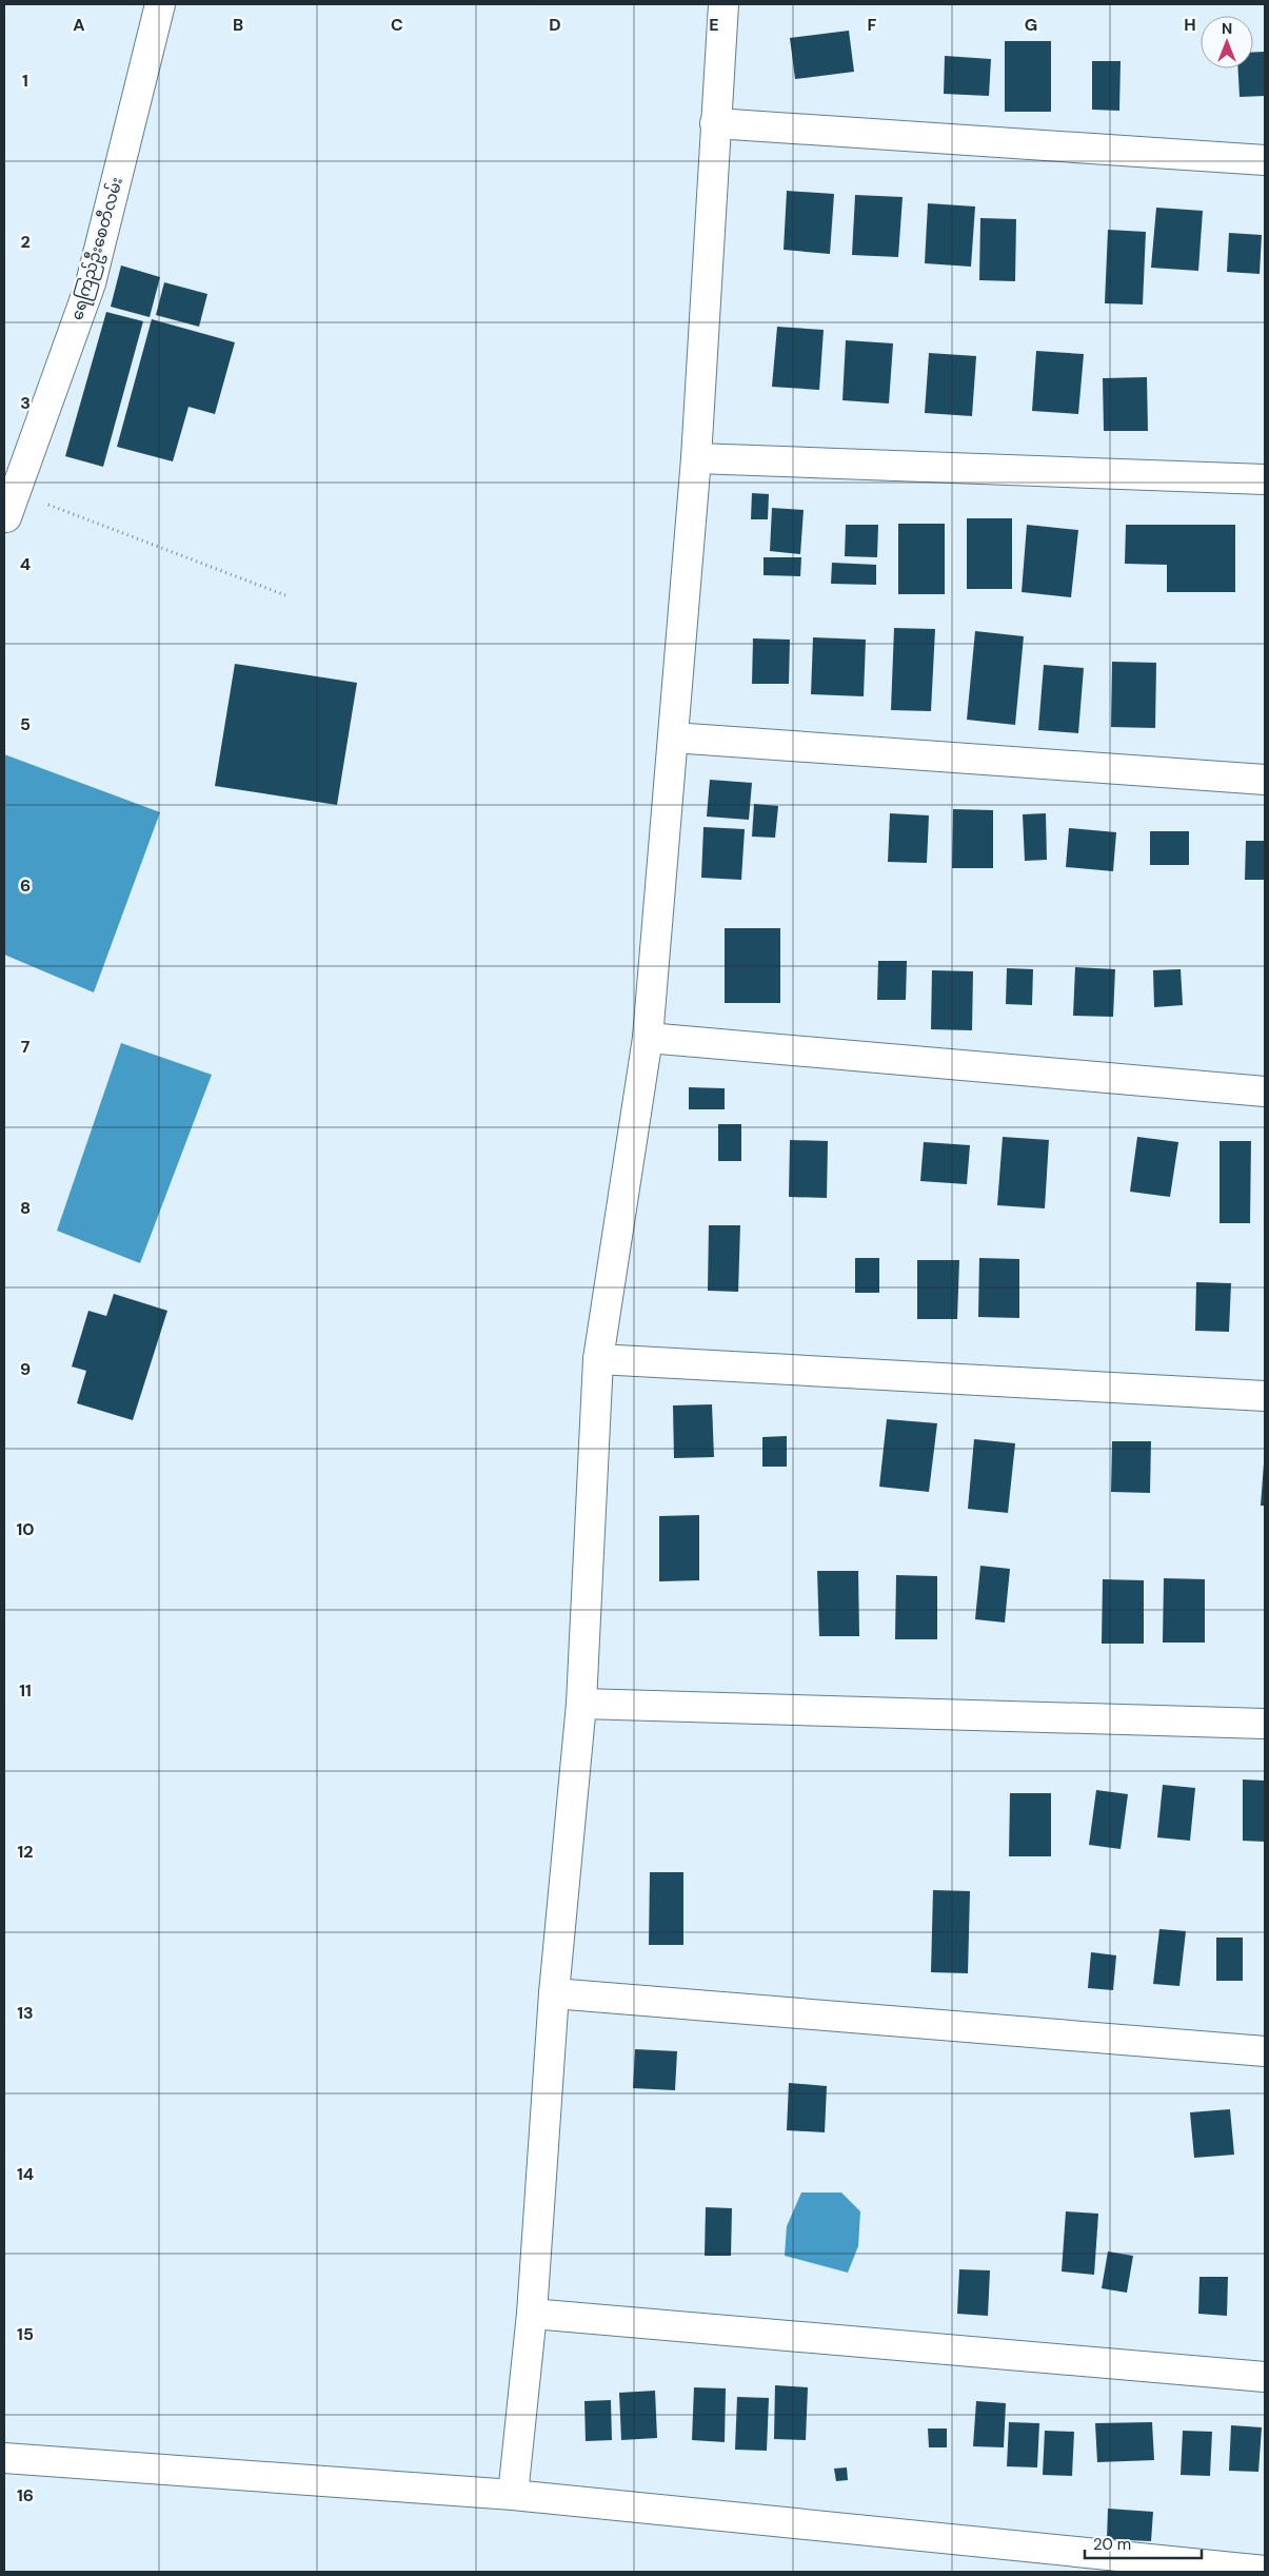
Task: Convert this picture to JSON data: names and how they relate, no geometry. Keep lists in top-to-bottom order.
{
  "streets": {
    "street": ["ရေကြည်ဦးစေတီလမ်း"]
  },
  "scale_bar": "20 m",
  "north": "top",
  "grid": {
    "columns": [
      "A",
      "B",
      "C",
      "D",
      "E",
      "F",
      "G",
      "H"
    ],
    "rows": [
      "1",
      "2",
      "3",
      "4",
      "5",
      "6",
      "7",
      "8",
      "9",
      "10",
      "11",
      "12",
      "13",
      "14",
      "15",
      "16"
    ]
  }
}
